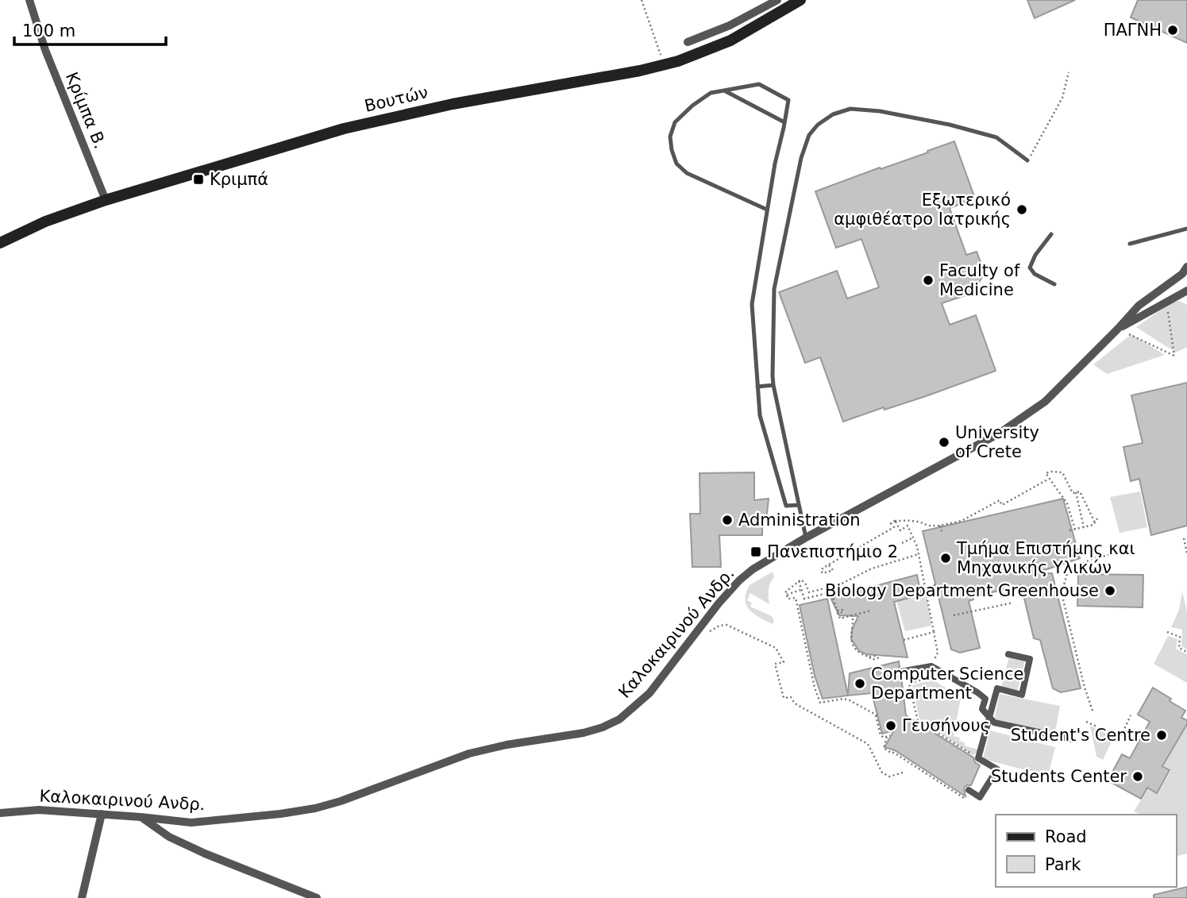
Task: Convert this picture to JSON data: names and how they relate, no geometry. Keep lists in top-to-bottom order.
{
  "streets": {
    "main road": ["Βουτών"],
    "street": ["Κρίμπα Β.", "Καλοκαιρινού Ανδρ."]
  },
  "crossings": [
    ["Βουτών", "Κρίμπα Β."]
  ],
  "places": {
    "other": [
      "ΠΑΓΝΗ",
      "Εξωτερικό αμφιθέατρο Ιατρικής",
      "Faculty of Medicine",
      "University of Crete",
      "Administration",
      "Τμήμα Επιστήμης και Μηχανικής Υλικών",
      "Biology Department Greenhouse",
      "Computer Science Department",
      "Γευσήνους",
      "Student's Centre",
      "Students Center"
    ],
    "transit": ["Κριμπά", "Πανεπιστήμιο 2"]
  },
  "legend": ["Road", "Park"],
  "scale_bar": "100 m"
}
